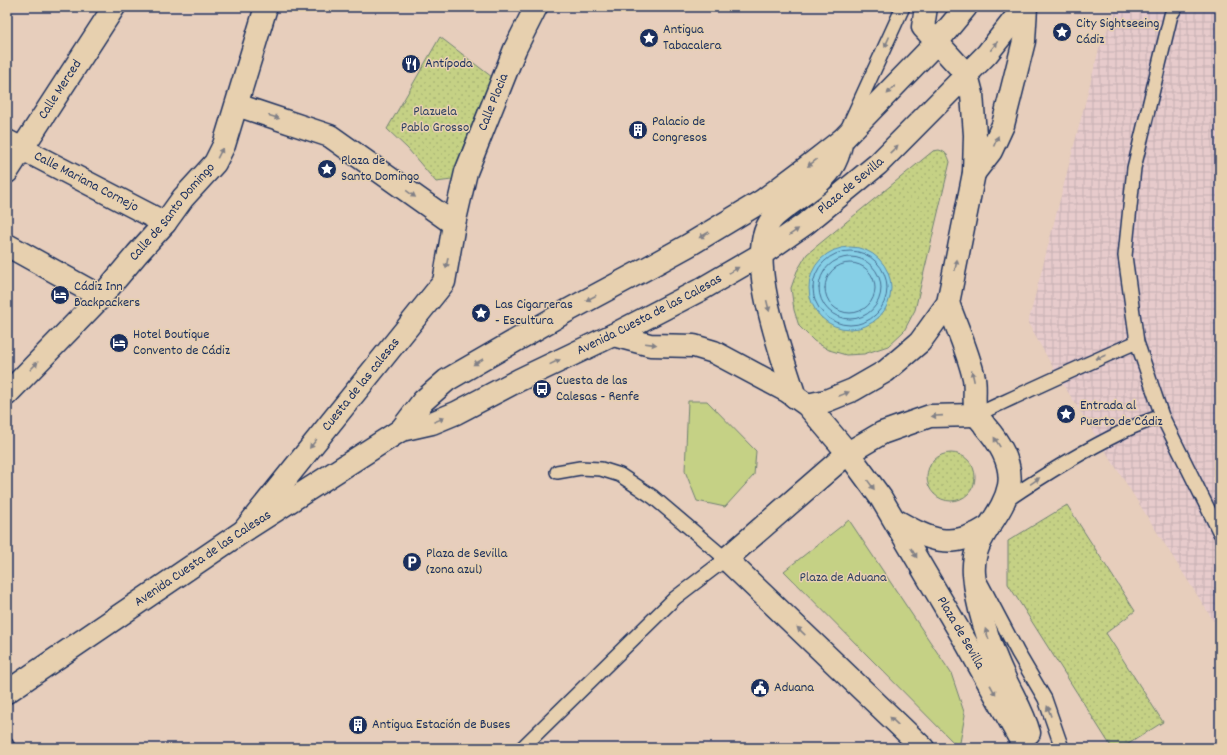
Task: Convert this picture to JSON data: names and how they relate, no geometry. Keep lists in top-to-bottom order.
{
  "streets": {
    "street": [
      "Calle Merced",
      "Calle Plocia",
      "Calle Mariana Cornejo",
      "Plaza de Sevilla",
      "Calle de Santo Domingo",
      "Avenida Cuesta de las Calesas",
      "Cuesta de las calesas"
    ]
  },
  "crossings": [
    ["Calle Merced", "Calle Mariana Cornejo"],
    ["Calle Plocia", "Cuesta de las calesas"],
    ["Calle Mariana Cornejo", "Calle de Santo Domingo"],
    ["Plaza de Sevilla", "Avenida Cuesta de las Calesas"],
    ["Avenida Cuesta de las Calesas", "Cuesta de las calesas"]
  ],
  "one_way": ["Calle de Santo Domingo", "Cuesta de las calesas"],
  "parks": ["Plazuela Pablo Grosso", "Plaza de Aduana"],
  "places": {
    "place": [
      "City Sightseeing Cádiz",
      "Antigua Tabacalera",
      "Plaza de Santo Domingo",
      "Las Cigarreras - Escultura",
      "Entrada al Puerto de Cádiz"
    ],
    "restaurant": ["Antípoda"],
    "building": ["Palacio de Congresos", "Antigua Estación de Buses"],
    "hotel": ["Cádiz Inn Backpackers", "Hotel Boutique Convento de Cádiz"],
    "bus stop": ["Cuesta de las Calesas - Renfe"],
    "parking": ["Plaza de Sevilla (zona azul)"],
    "public building": ["Aduana"]
  }
}
